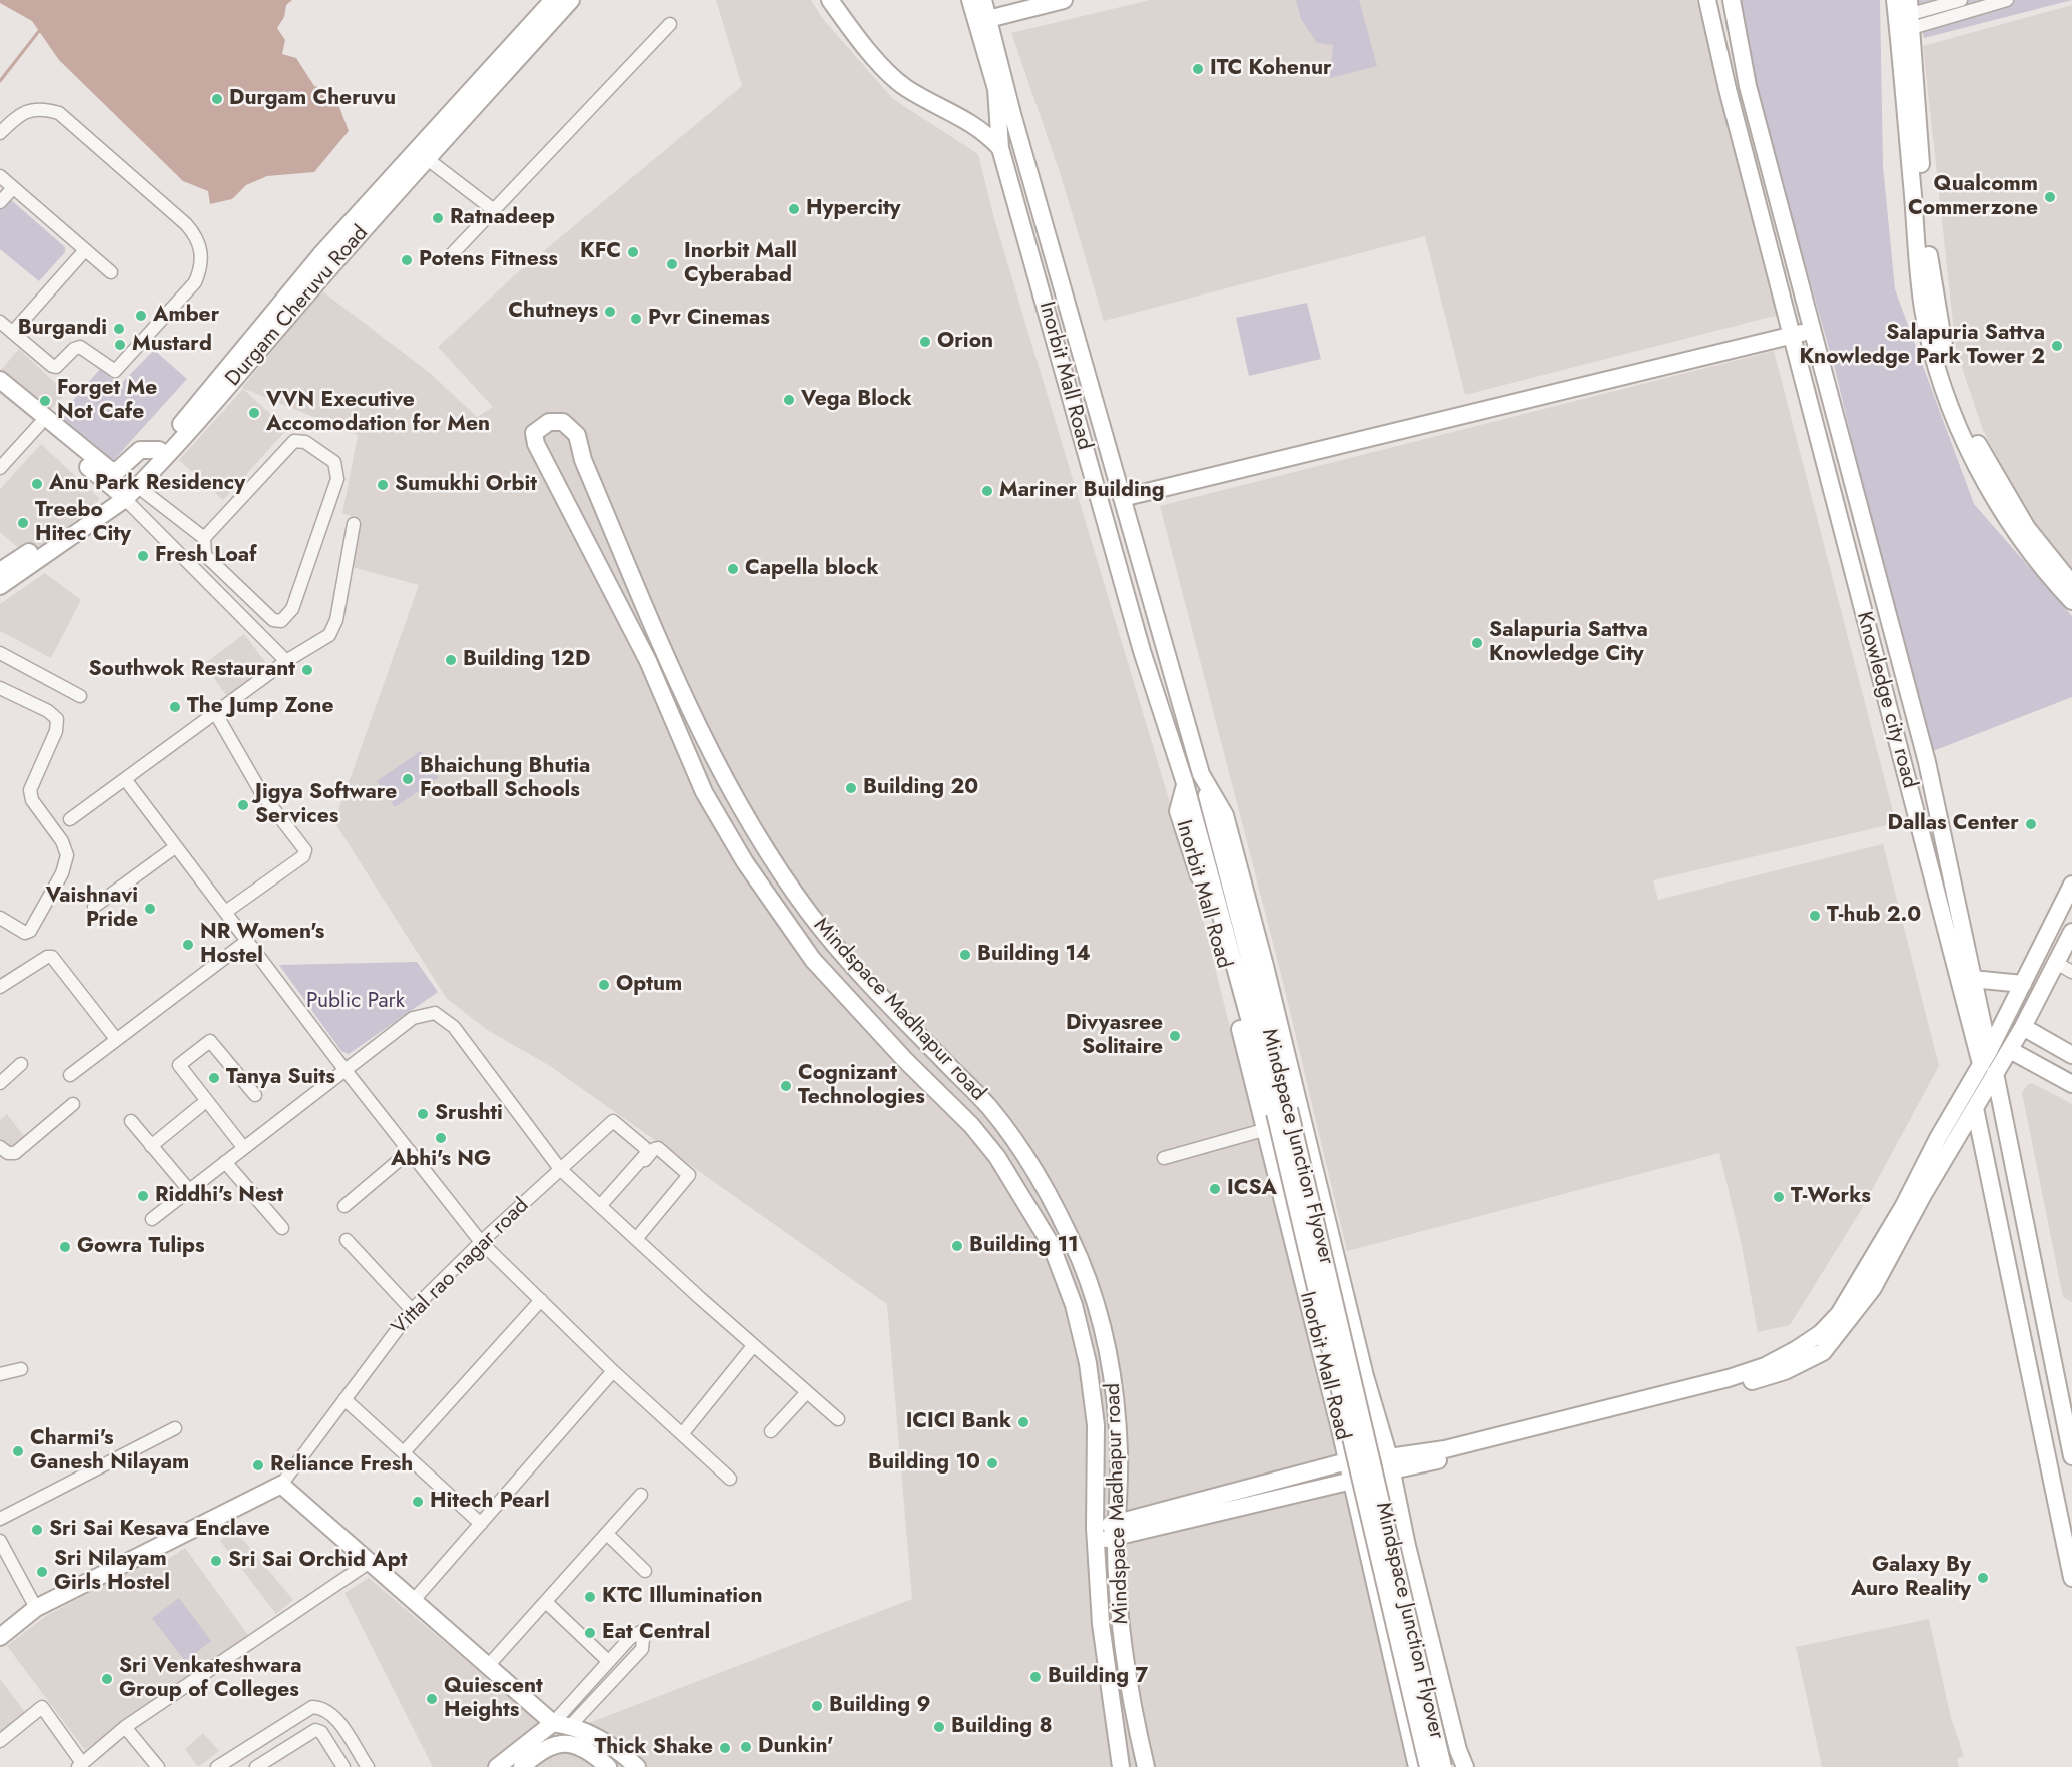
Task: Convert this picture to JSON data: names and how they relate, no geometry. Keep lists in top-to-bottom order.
{
  "streets": {
    "street": [
      "Durgam Cheruvu Road",
      "Inorbit Mall Road",
      "Knowledge city road",
      "Mindspace Madhapur road",
      "Mindspace Junction Flyover",
      "Vittal rao nagar road"
    ]
  },
  "crossings": [
    ["Inorbit Mall Road", "Mindspace Junction Flyover"]
  ],
  "parks": ["Public Park"],
  "places": [
    "ITC Kohenur",
    "Durgam Cheruvu",
    "Qualcomm Commerzone",
    "Hypercity",
    "Ratnadeep",
    "KFC",
    "Potens Fitness",
    "Inorbit Mall Cyberabad",
    "Chutneys",
    "Amber",
    "Pvr Cinemas",
    "Burgandi",
    "Orion",
    "Mustard",
    "Salapuria Sattva Knowledge Park Tower 2",
    "Vega Block",
    "Forget Me Not Cafe",
    "VVN Executive Accomodation for Men",
    "Anu Park Residency",
    "Sumukhi Orbit",
    "Mariner Building",
    "Treebo Hitec City",
    "Fresh Loaf",
    "Capella block",
    "Salapuria Sattva Knowledge City",
    "Building 12D",
    "Southwok Restaurant",
    "The Jump Zone",
    "Bhaichung Bhutia Football Schools",
    "Building 20",
    "Jigya Software Services",
    "Dallas Center",
    "Vaishnavi Pride",
    "T-hub 2.0",
    "NR Women's Hostel",
    "Building 14",
    "Optum",
    "Divyasree Solitaire",
    "Tanya Suits",
    "Cognizant Technologies",
    "Srushti",
    "Abhi's NG",
    "ICSA",
    "Riddhi's Nest",
    "T-Works",
    "Building 11",
    "Gowra Tulips",
    "ICICI Bank",
    "Charmi's Ganesh Nilayam",
    "Building 10",
    "Reliance Fresh",
    "Hitech Pearl",
    "Sri Sai Kesava Enclave",
    "Sri Sai Orchid Apt",
    "Sri Nilayam Girls Hostel",
    "Galaxy By Auro Reality",
    "KTC Illumination",
    "Eat Central",
    "Building 7",
    "Sri Venkateshwara Group of Colleges",
    "Quiescent Heights",
    "Building 9",
    "Building 8",
    "Dunkin'",
    "Thick Shake"
  ]
}
